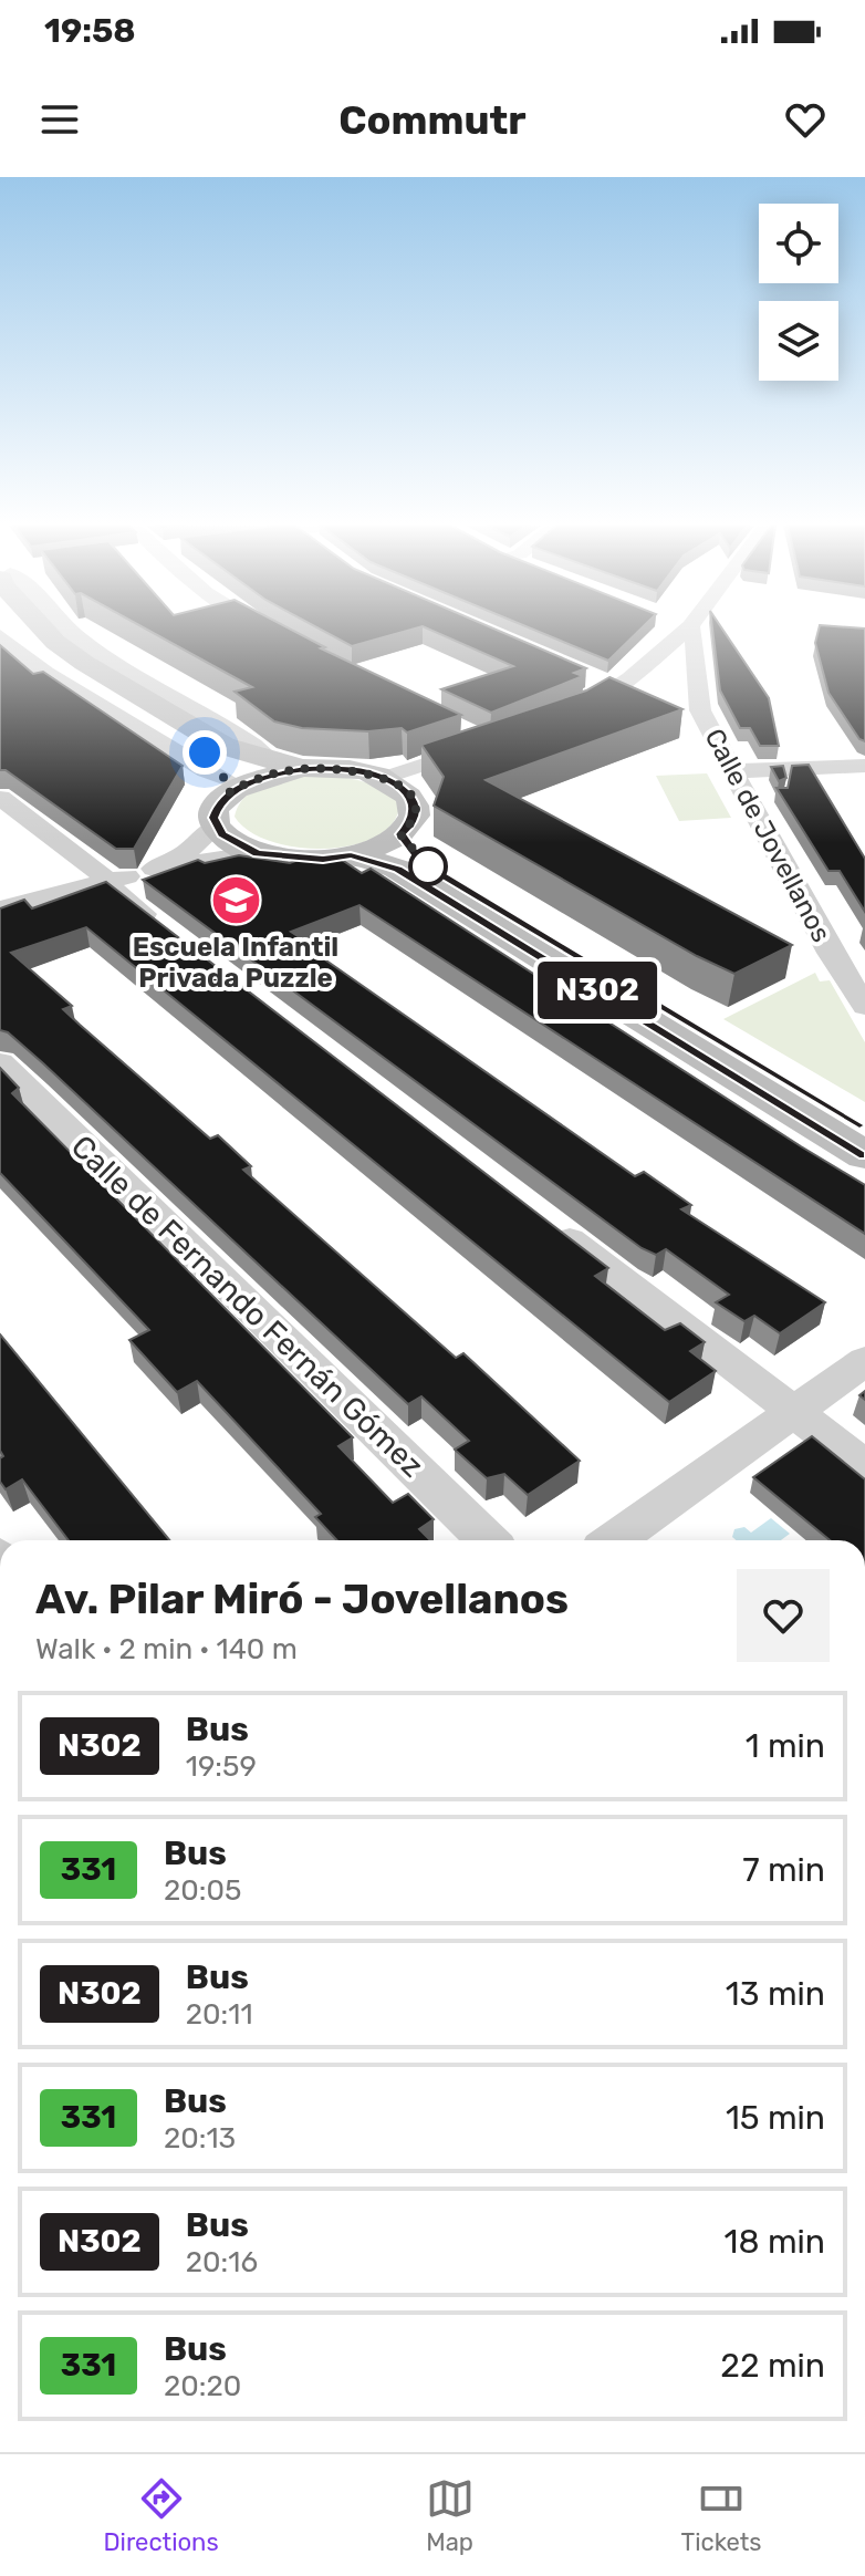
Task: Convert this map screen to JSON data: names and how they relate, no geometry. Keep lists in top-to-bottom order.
{
  "streets": {
    "street": ["Calle de Jovellanos", "Calle de Fernando Fernán Gómez"]
  },
  "places": {
    "school or university": ["Escuela Infantil Privada Puzzle"]
  },
  "lines": ["bus line N302"],
  "page": {
    "status": "19:58",
    "header": "Commutr",
    "on_map": "N302",
    "heading": ["Av. Pilar Miró - Jovellanos", "Walk · 2 min · 140 m"],
    "list": [
      {
        "mark": "N302",
        "name": "Bus",
        "note": "19:59",
        "value": "1 min"
      },
      {
        "mark": "331",
        "name": "Bus",
        "note": "20:05",
        "value": "7 min"
      },
      {
        "mark": "N302",
        "name": "Bus",
        "note": "20:11",
        "value": "13 min"
      },
      {
        "mark": "331",
        "name": "Bus",
        "note": "20:13",
        "value": "15 min"
      },
      {
        "mark": "N302",
        "name": "Bus",
        "note": "20:16",
        "value": "18 min"
      },
      {
        "mark": "331",
        "name": "Bus",
        "note": "20:20",
        "value": "22 min"
      }
    ],
    "tabs": ["Directions", "Map", "Tickets"]
  }
}
